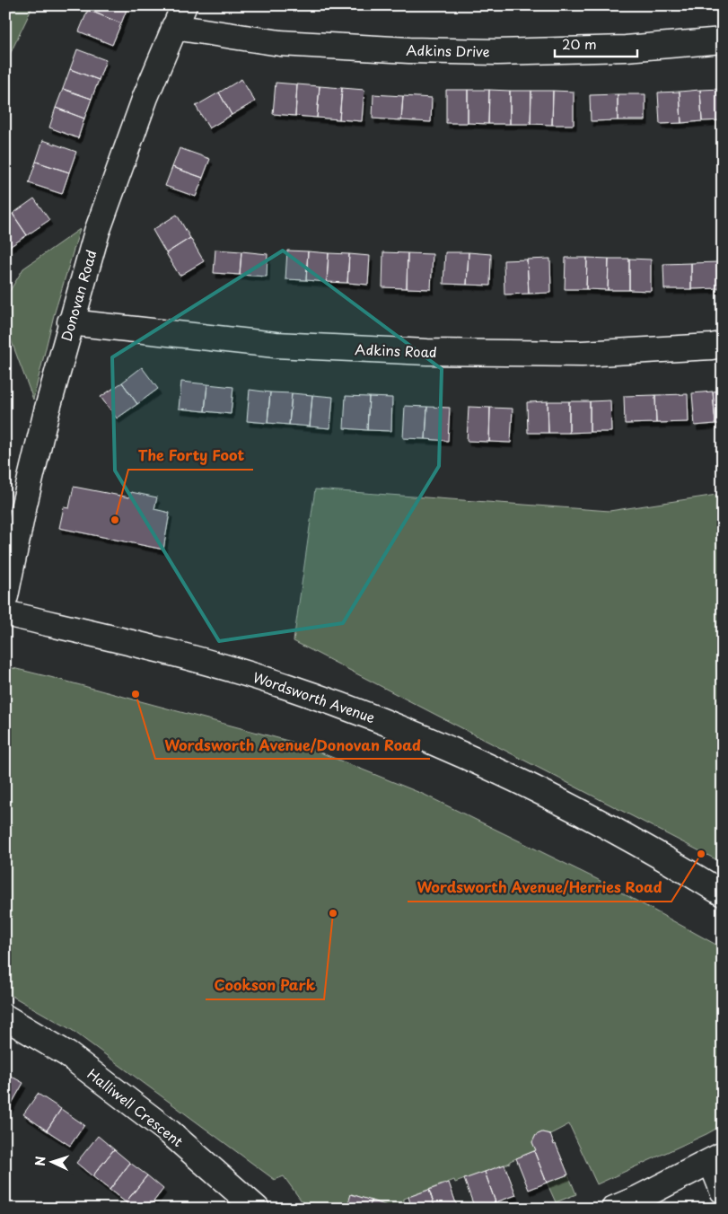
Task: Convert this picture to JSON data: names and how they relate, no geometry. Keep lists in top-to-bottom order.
{
  "streets": {
    "street": [
      "Adkins Drive",
      "Donovan Road",
      "Adkins Road",
      "Wordsworth Avenue",
      "Halliwell Crescent"
    ]
  },
  "crossings": [
    ["Adkins Drive", "Donovan Road"],
    ["Donovan Road", "Adkins Road"]
  ],
  "places": [
    "The Forty Foot",
    "Wordsworth Avenue/Donovan Road",
    "Wordsworth Avenue/Herries Road",
    "Cookson Park"
  ],
  "scale_bar": "20 m",
  "north": "left"
}
